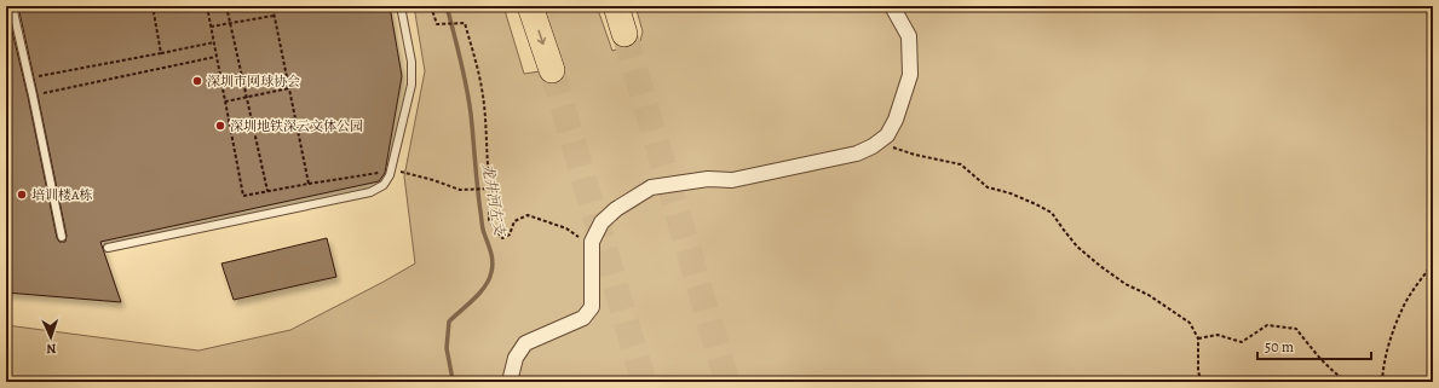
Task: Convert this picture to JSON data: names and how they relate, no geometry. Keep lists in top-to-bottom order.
{
  "water": ["龙井河左支"],
  "places": ["深圳市网球协会", "深圳地铁深云文体公园", "培训楼A栋"],
  "scale_bar": "50 m",
  "north": "bottom"
}
